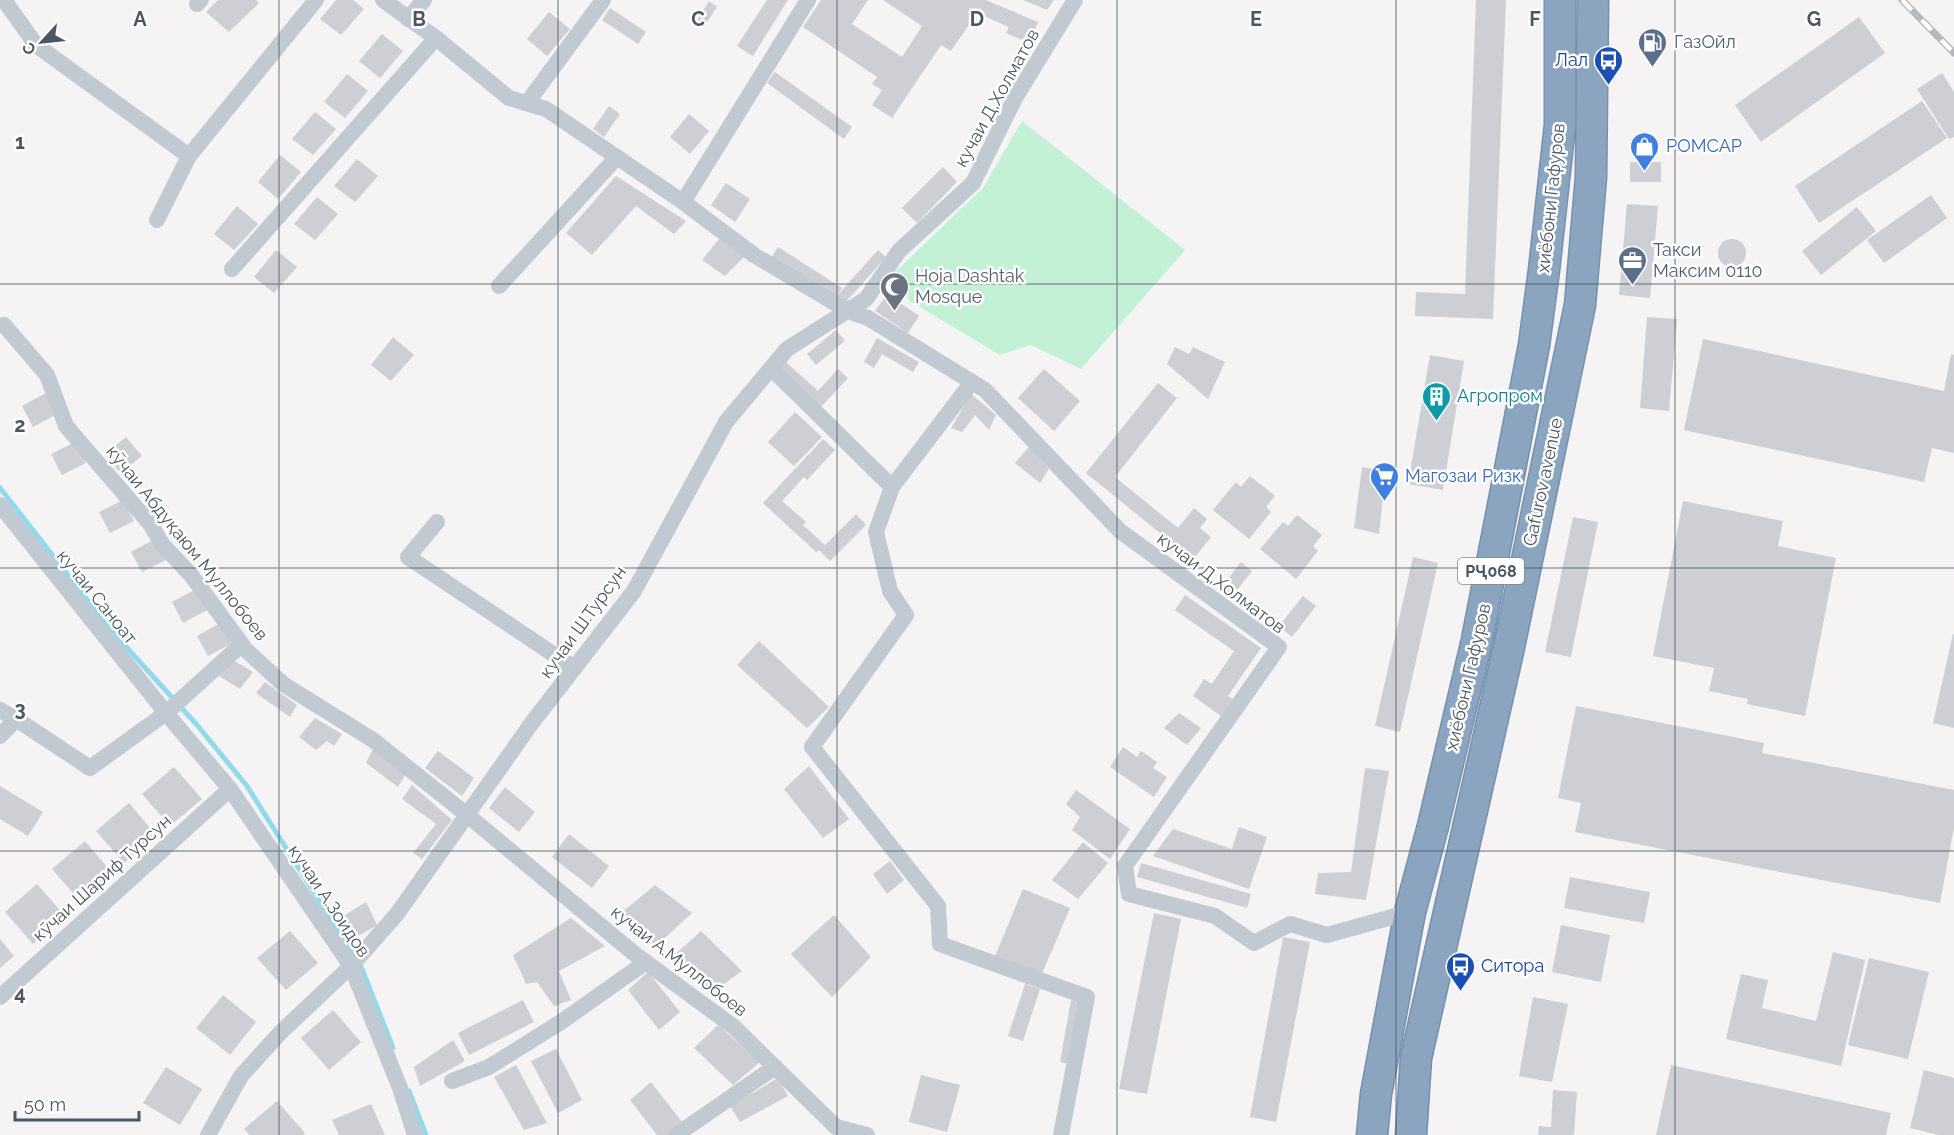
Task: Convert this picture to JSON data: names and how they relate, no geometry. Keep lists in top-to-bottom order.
{
  "streets": {
    "highway": ["хиёбони Гафуров", "Gafurov avenue", "РҶ068"],
    "street": [
      "кучаи Д,Холматов",
      "кӯчаи Абдуқаюм Муллобоев",
      "кучаи Саноат",
      "кучаи Ш.Турсун",
      "кӯчаи Шариф Турсун",
      "кучаи А.Зоидов",
      "кучаи А.Муллобоев"
    ]
  },
  "crossings": [
    ["кучаи Д,Холматов", "хиёбони Гафуров"],
    ["кучаи Д,Холматов", "кучаи Ш.Турсун"],
    ["кӯчаи Абдуқаюм Муллобоев", "кучаи Ш.Турсун"],
    ["кӯчаи Абдуқаюм Муллобоев", "кучаи А.Муллобоев"],
    ["кучаи Саноат", "кучаи А.Зоидов"],
    ["кучаи Ш.Турсун", "кучаи А.Зоидов"],
    ["кучаи Ш.Турсун", "кучаи А.Муллобоев"],
    ["кӯчаи Шариф Турсун", "кучаи А.Зоидов"]
  ],
  "places": {
    "fuel station": ["ГазОйл"],
    "bus stop": ["Лал", "Ситора"],
    "shop": ["РОМСАР"],
    "office": ["Такси Максим 0110"],
    "mosque": ["Hoja Dashtak Mosque"],
    "building": ["Агропром"],
    "supermarket": ["Магозаи Ризк"]
  },
  "scale_bar": "50 m",
  "north": "bottom left",
  "grid": {
    "columns": [
      "A",
      "B",
      "C",
      "D",
      "E",
      "F",
      "G"
    ],
    "rows": [
      "1",
      "2",
      "3",
      "4"
    ]
  }
}
